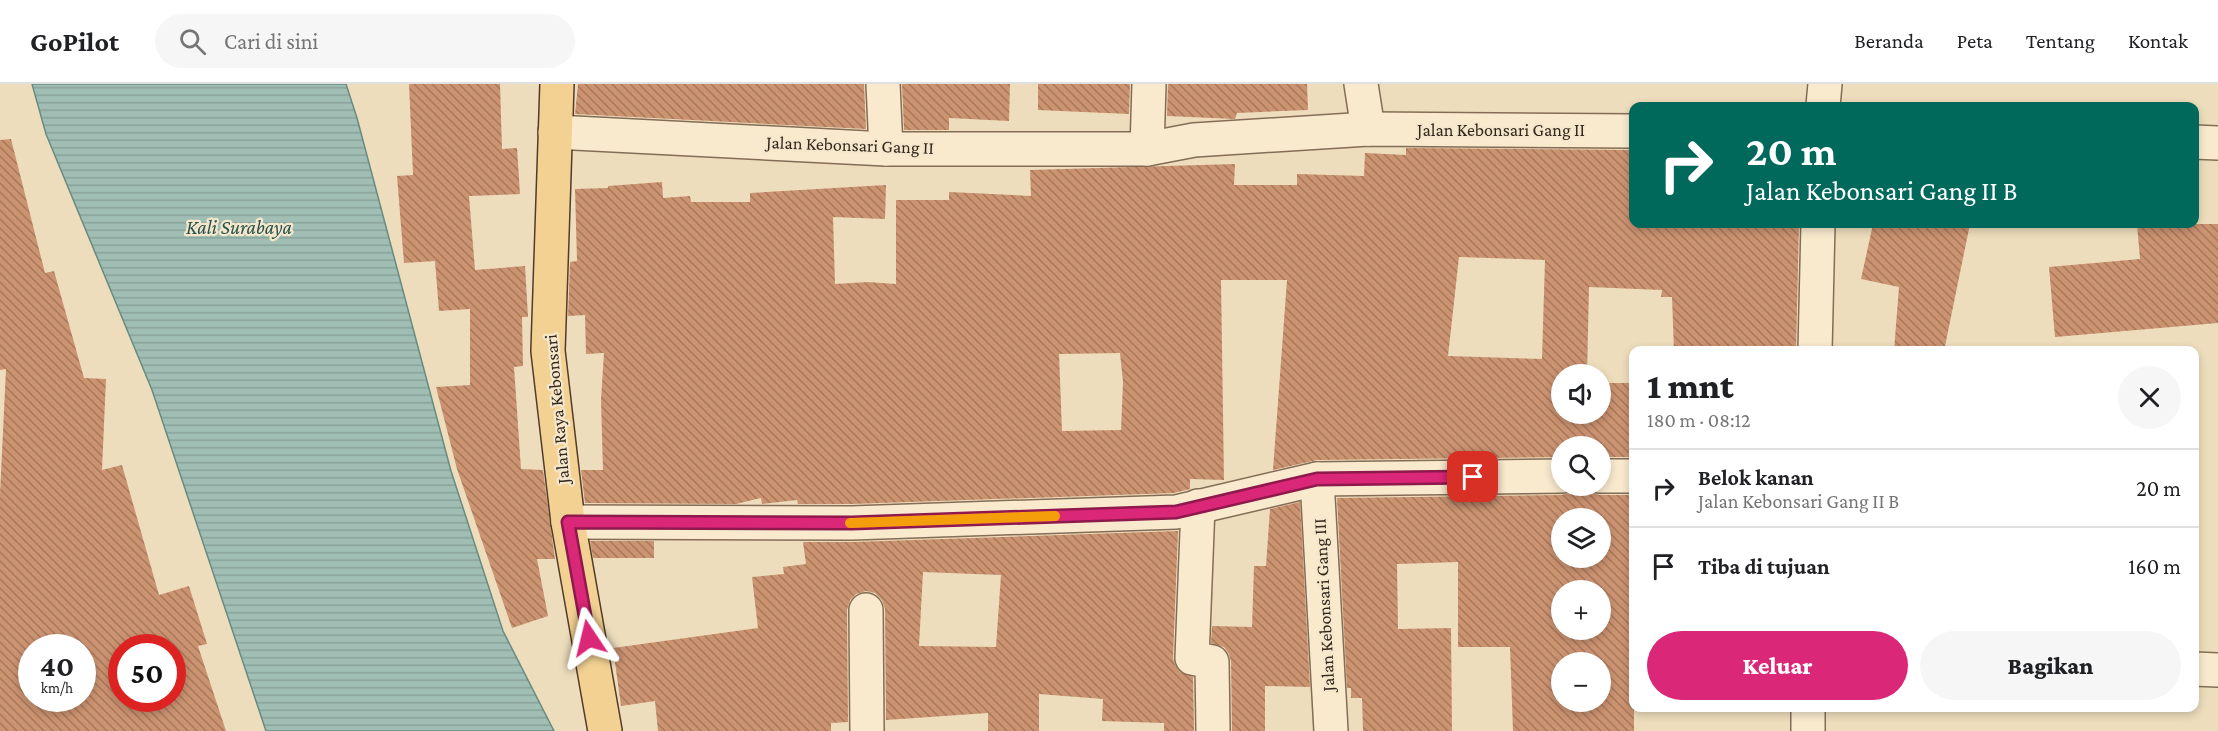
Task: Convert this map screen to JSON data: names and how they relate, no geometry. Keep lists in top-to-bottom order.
{
  "streets": {
    "main road": ["Jalan Raya Kebonsari"],
    "street": ["Jalan Kebonsari Gang II", "Jalan Kebonsari Gang III"]
  },
  "crossings": [
    ["Jalan Kebonsari Gang II", "Jalan Raya Kebonsari"]
  ],
  "water": ["Kali Surabaya"],
  "page": {
    "header": "GoPilot",
    "search": "Cari di sini",
    "nav": [
      "Beranda",
      "Peta",
      "Tentang",
      "Kontak"
    ],
    "turn": ["20 m", "Jalan Kebonsari Gang II B"],
    "heading": ["1 mnt", "180 m · 08:12"],
    "map_buttons": ["+", "−"],
    "list": [
      {
        "name": "Belok kanan",
        "note": "Jalan Kebonsari Gang II B",
        "value": "20 m"
      },
      {
        "name": "Tiba di tujuan",
        "value": "160 m"
      }
    ],
    "buttons": ["Keluar", "Bagikan"],
    "speed": "40 km/h",
    "limit": "50"
  }
}
